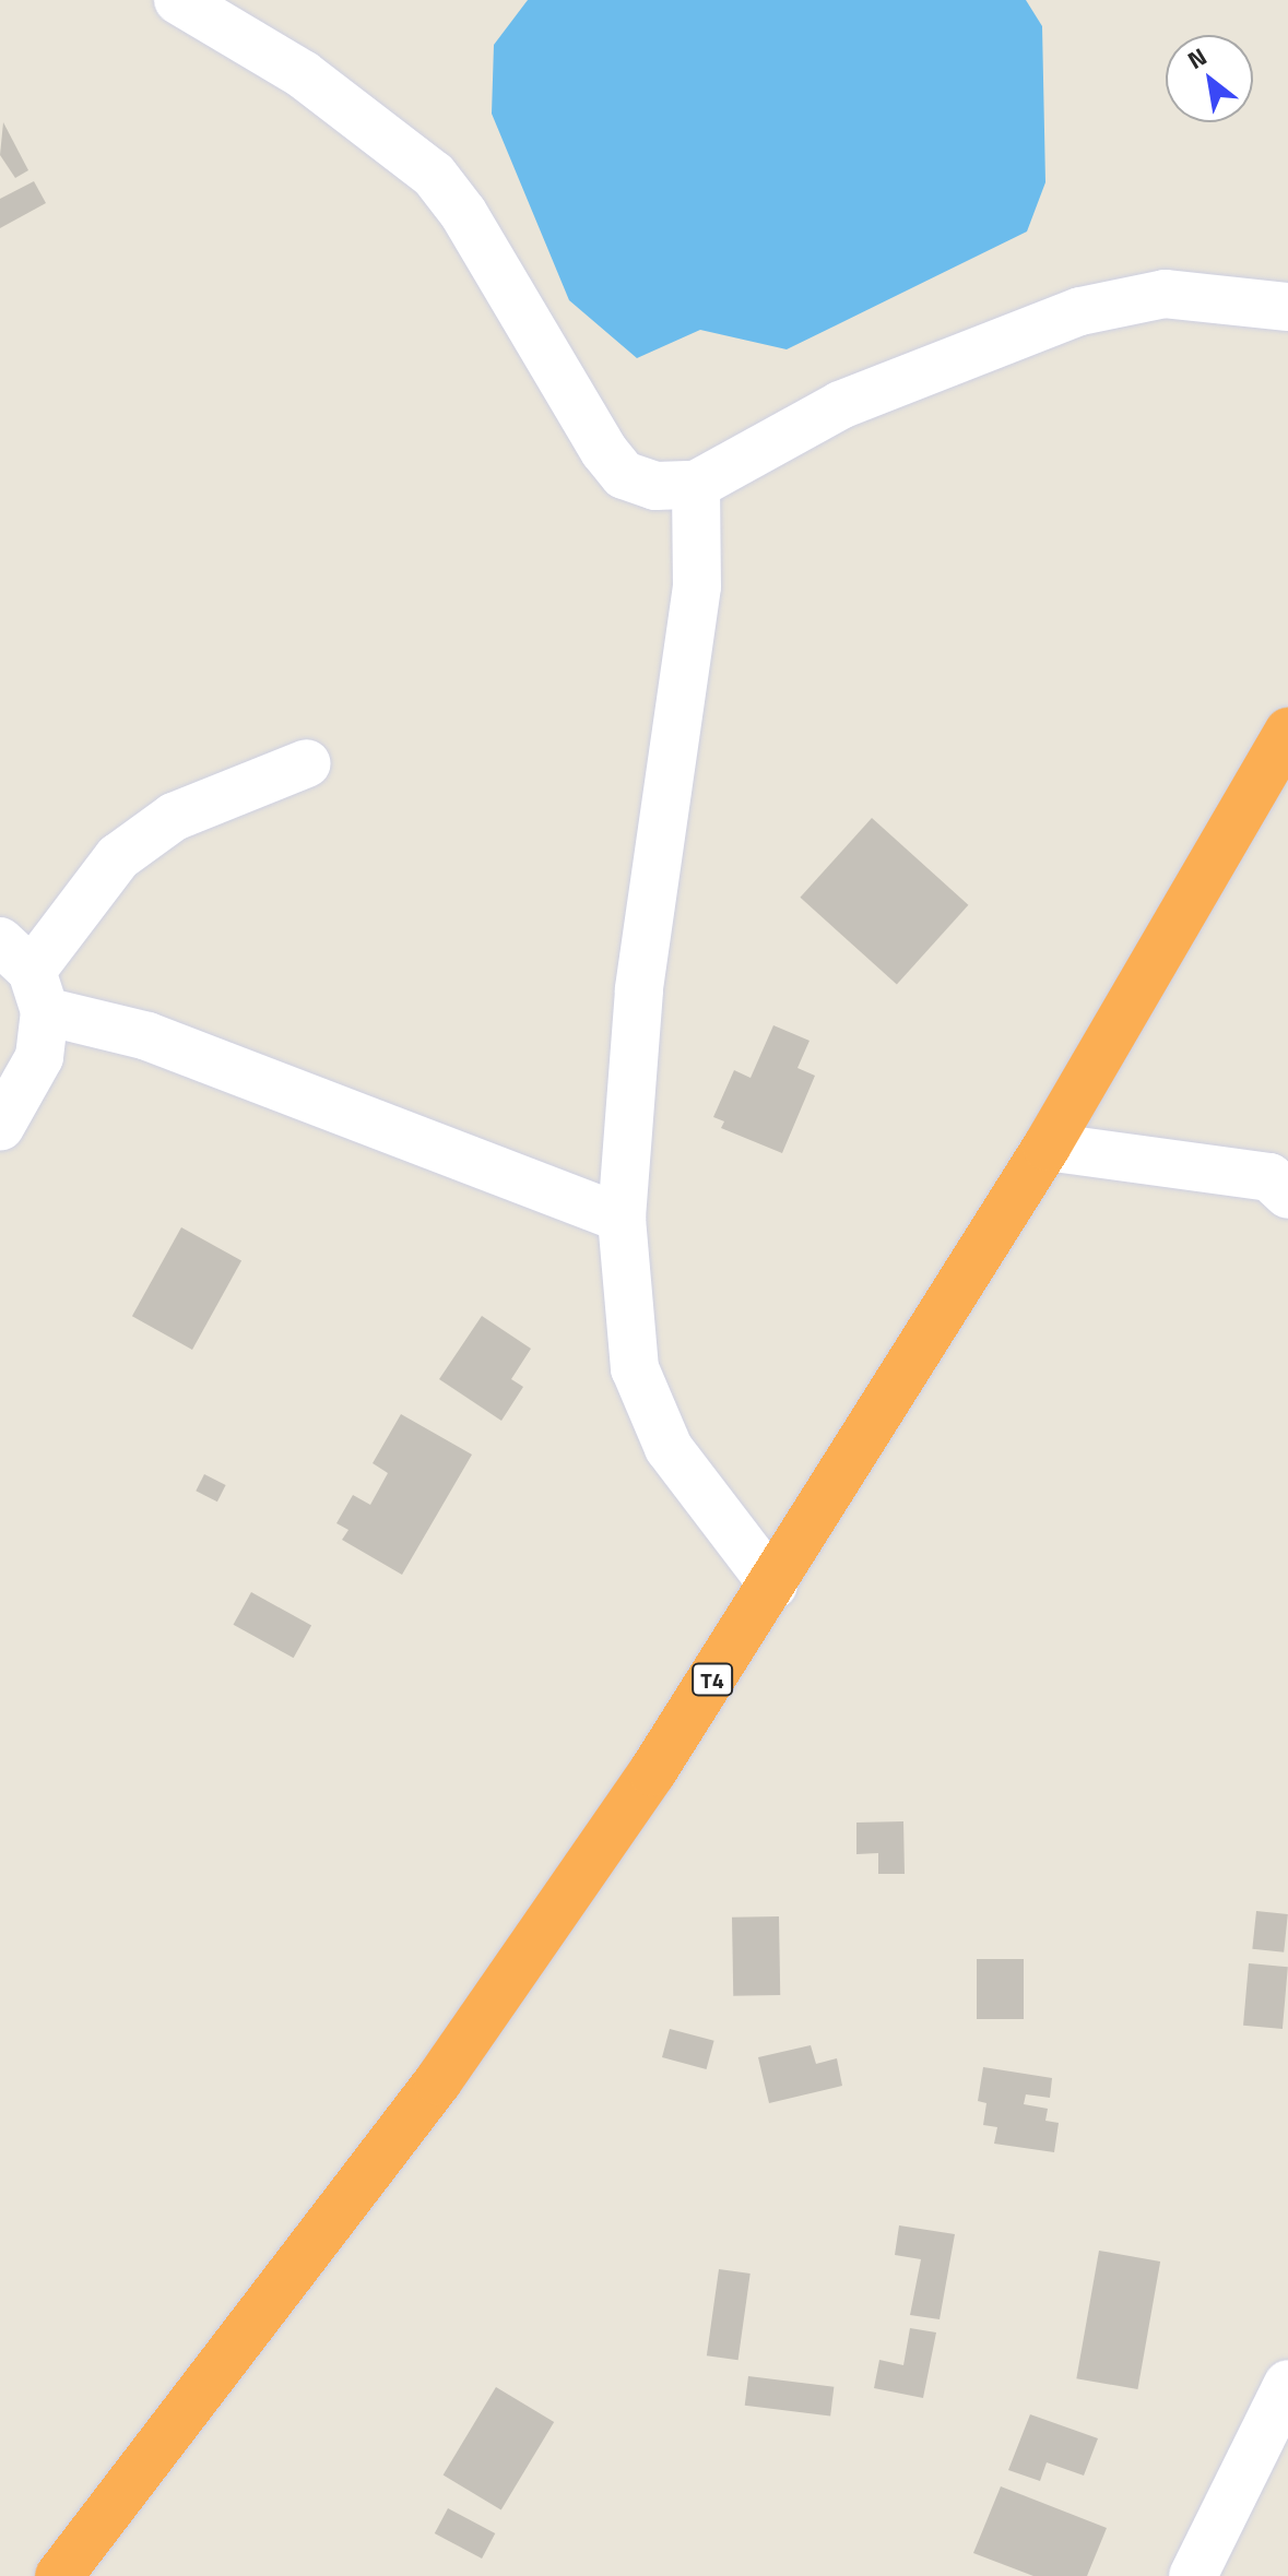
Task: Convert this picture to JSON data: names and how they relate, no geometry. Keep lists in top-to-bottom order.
{
  "streets": {
    "highway": ["T4"]
  },
  "north": "top left"
}
